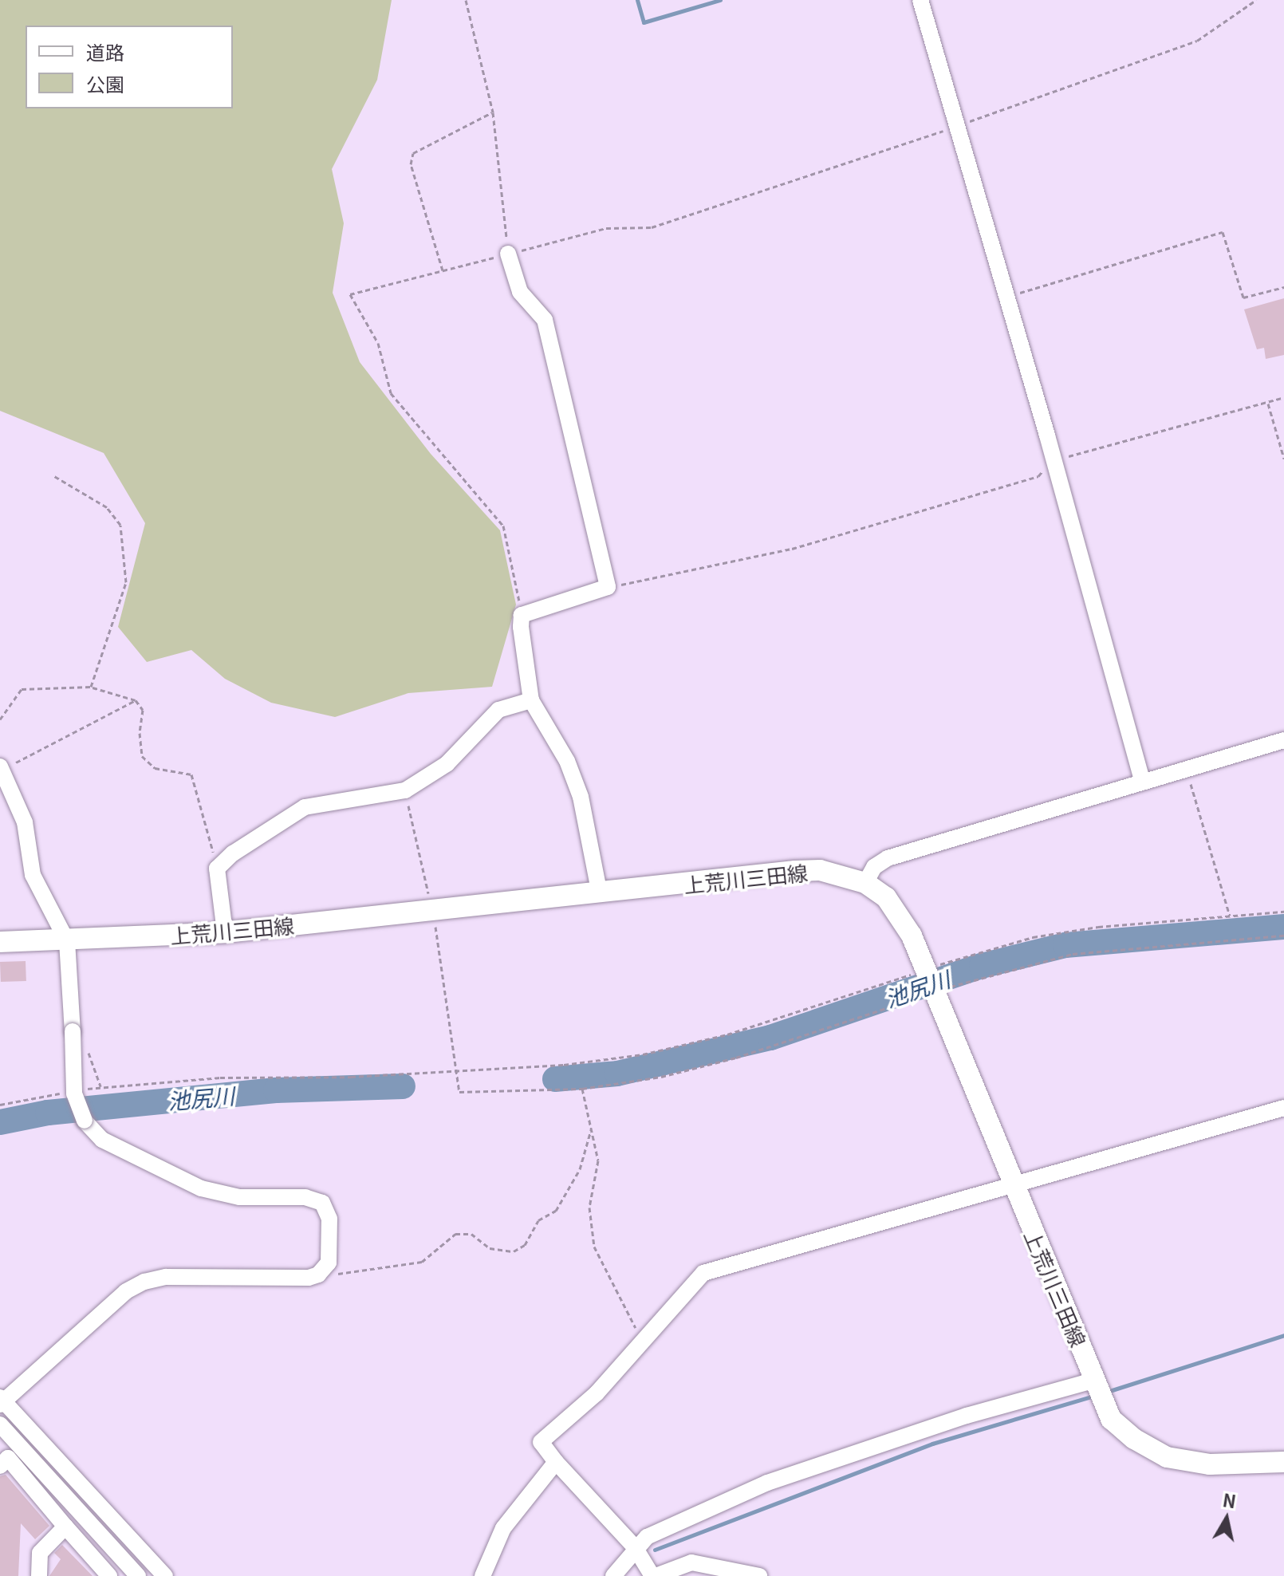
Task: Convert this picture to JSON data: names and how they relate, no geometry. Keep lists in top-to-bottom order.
{
  "streets": {
    "main road": ["上荒川三田線"]
  },
  "water": ["池尻川"],
  "legend": ["道路", "公園"],
  "north": "top"
}
